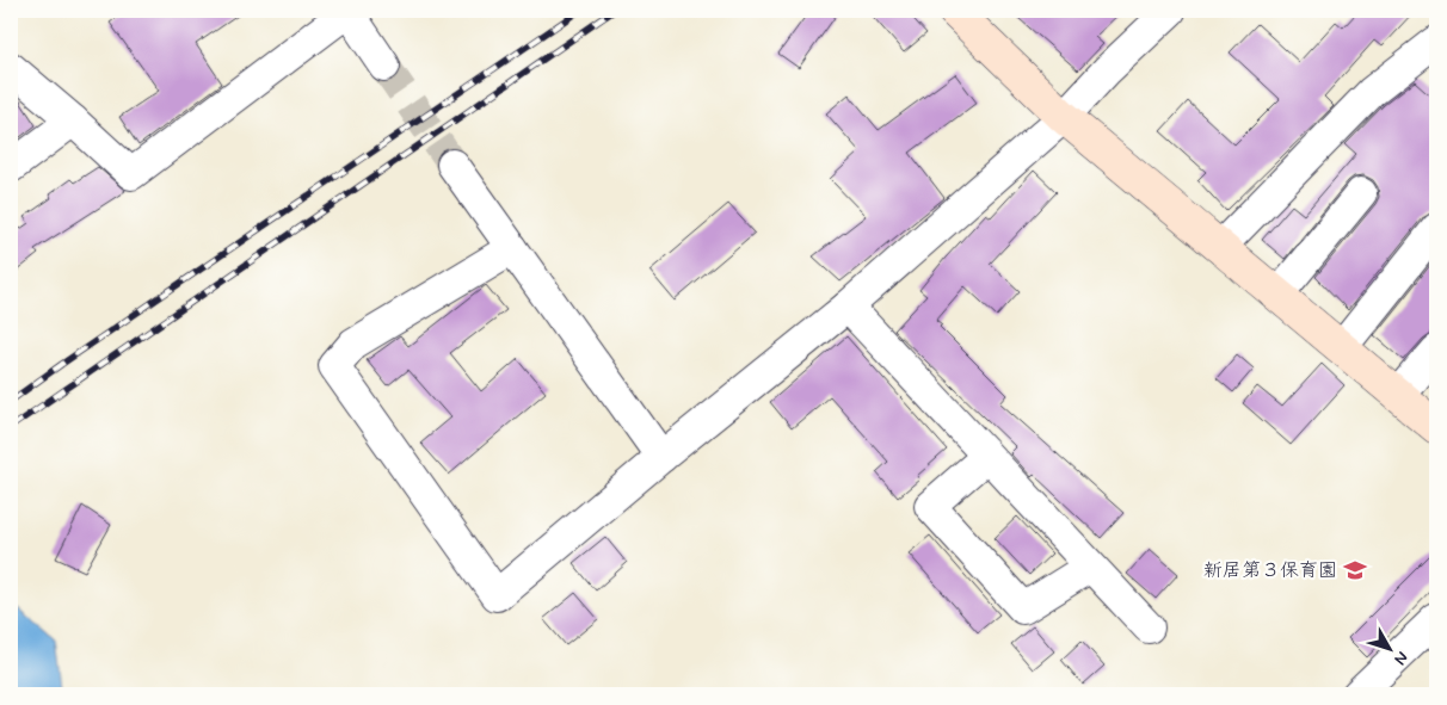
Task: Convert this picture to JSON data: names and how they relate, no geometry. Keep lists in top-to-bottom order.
{
  "places": {
    "school or university": ["新居第３保育園"]
  },
  "north": "bottom right"
}
